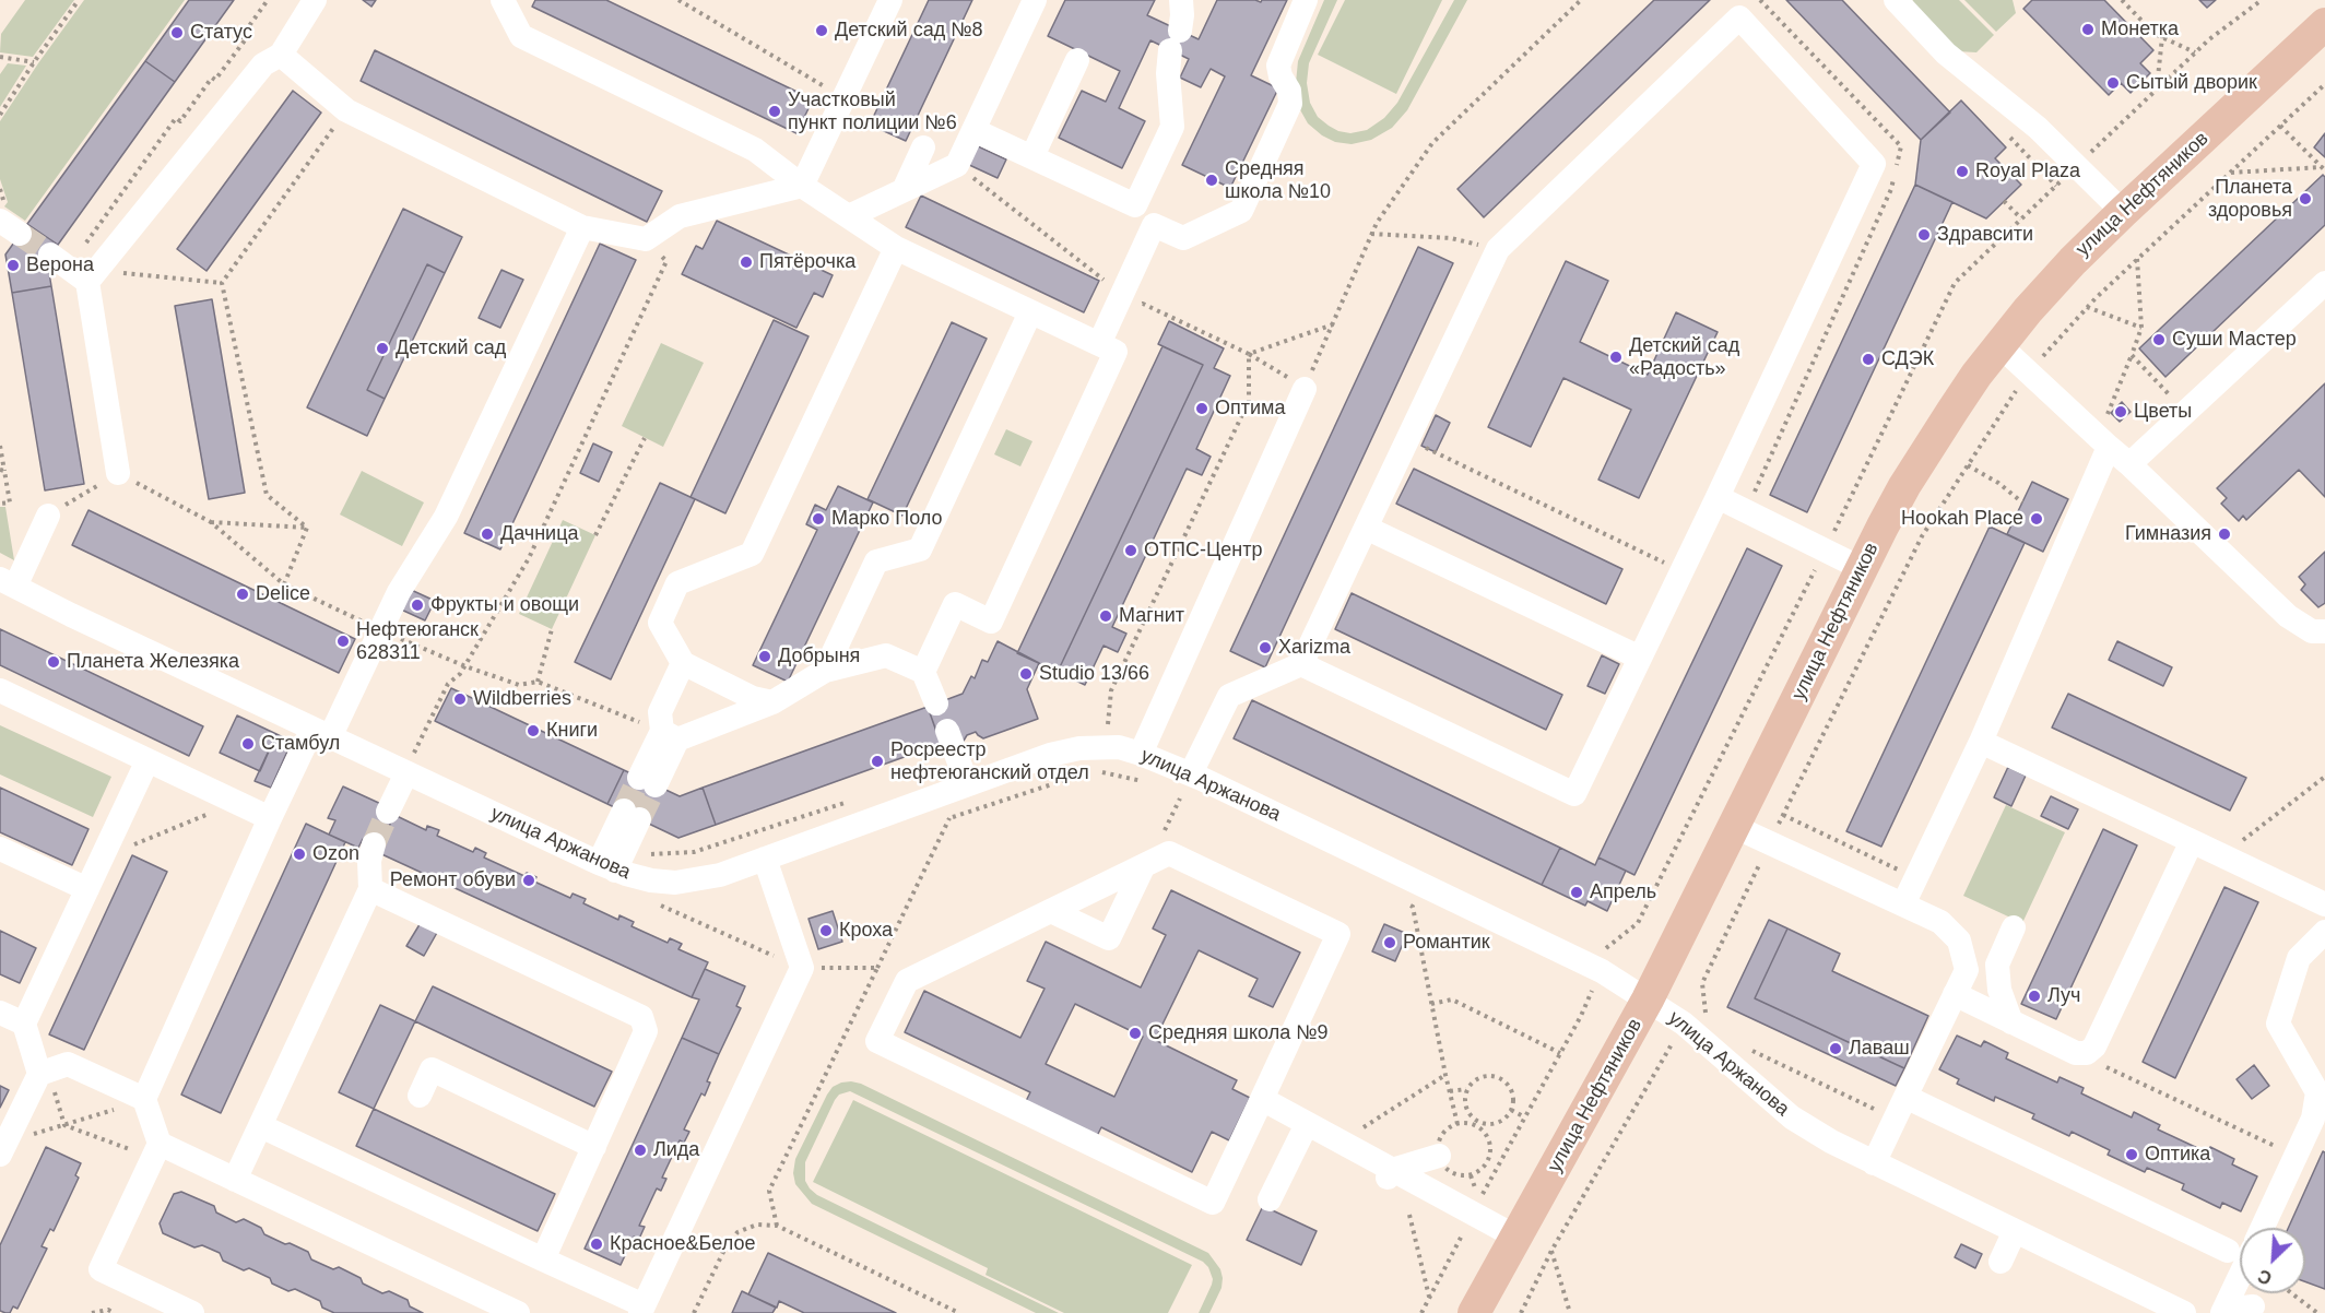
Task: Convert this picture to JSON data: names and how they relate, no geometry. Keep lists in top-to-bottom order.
{
  "streets": {
    "main road": ["улица Нефтяников"],
    "street": ["улица Аржанова"]
  },
  "crossings": [
    ["улица Нефтяников", "улица Аржанова"]
  ],
  "places": [
    "Монетка",
    "Детский сад №8",
    "Статус",
    "Сытый дворик",
    "Участковый пункт полиции №6",
    "Royal Plaza",
    "Средняя школа №10",
    "Планета здоровья",
    "Здравсити",
    "Пятёрочка",
    "Верона",
    "Суши Мастер",
    "Детский сад",
    "Детский сад «Радость»",
    "СДЭК",
    "Оптима",
    "Цветы",
    "Марко Поло",
    "Hookah Place",
    "Дачница",
    "Гимназия",
    "ОТПС-Центр",
    "Delice",
    "Фрукты и овощи",
    "Магнит",
    "Нефтеюганск 628311",
    "Xarizma",
    "Добрыня",
    "Планета Железяка",
    "Studio 13/66",
    "Wildberries",
    "Книги",
    "Стамбул",
    "Росреестр нефтеюганский отдел",
    "Ozon",
    "Ремонт обуви",
    "Апрель",
    "Кроха",
    "Романтик",
    "Луч",
    "Средняя школа №9",
    "Лаваш",
    "Лида",
    "Оптика",
    "Красное&Белое"
  ],
  "north": "bottom left"
}
